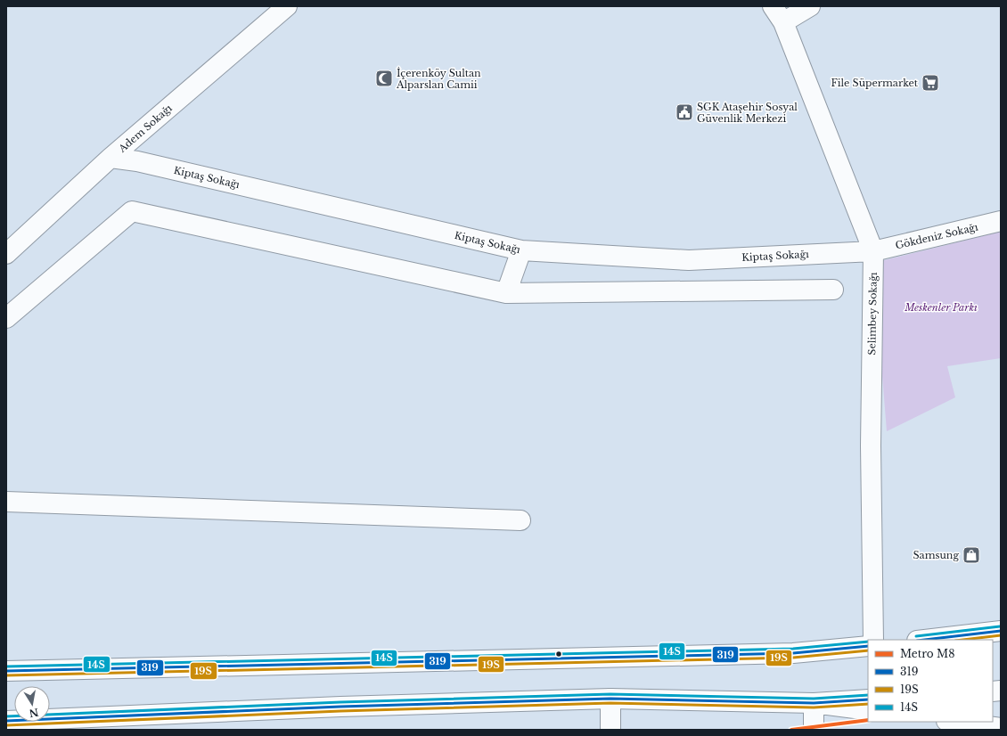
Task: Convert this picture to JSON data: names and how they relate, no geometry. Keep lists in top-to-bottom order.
{
  "streets": {
    "street": [
      "Adem Sokağı",
      "Kiptaş Sokağı",
      "Gökdeniz Sokağı",
      "Selimbey Sokağı"
    ]
  },
  "crossings": [
    ["Adem Sokağı", "Kiptaş Sokağı"],
    ["Kiptaş Sokağı", "Gökdeniz Sokağı"],
    ["Kiptaş Sokağı", "Selimbey Sokağı"],
    ["Gökdeniz Sokağı", "Selimbey Sokağı"]
  ],
  "parks": ["Meskenler Parkı"],
  "places": {
    "mosque": ["İçerenköy Sultan Alparslan Camii"],
    "supermarket": ["File Süpermarket"],
    "public building": ["SGK Ataşehir Sosyal Güvenlik Merkezi"],
    "shop": ["Samsung"]
  },
  "lines": [
    "transit line 14S",
    "transit line 319",
    "transit line 19S",
    "metro line M8"
  ],
  "legend": [
    "Metro M8",
    "319",
    "19S",
    "14S"
  ],
  "north": "bottom"
}
